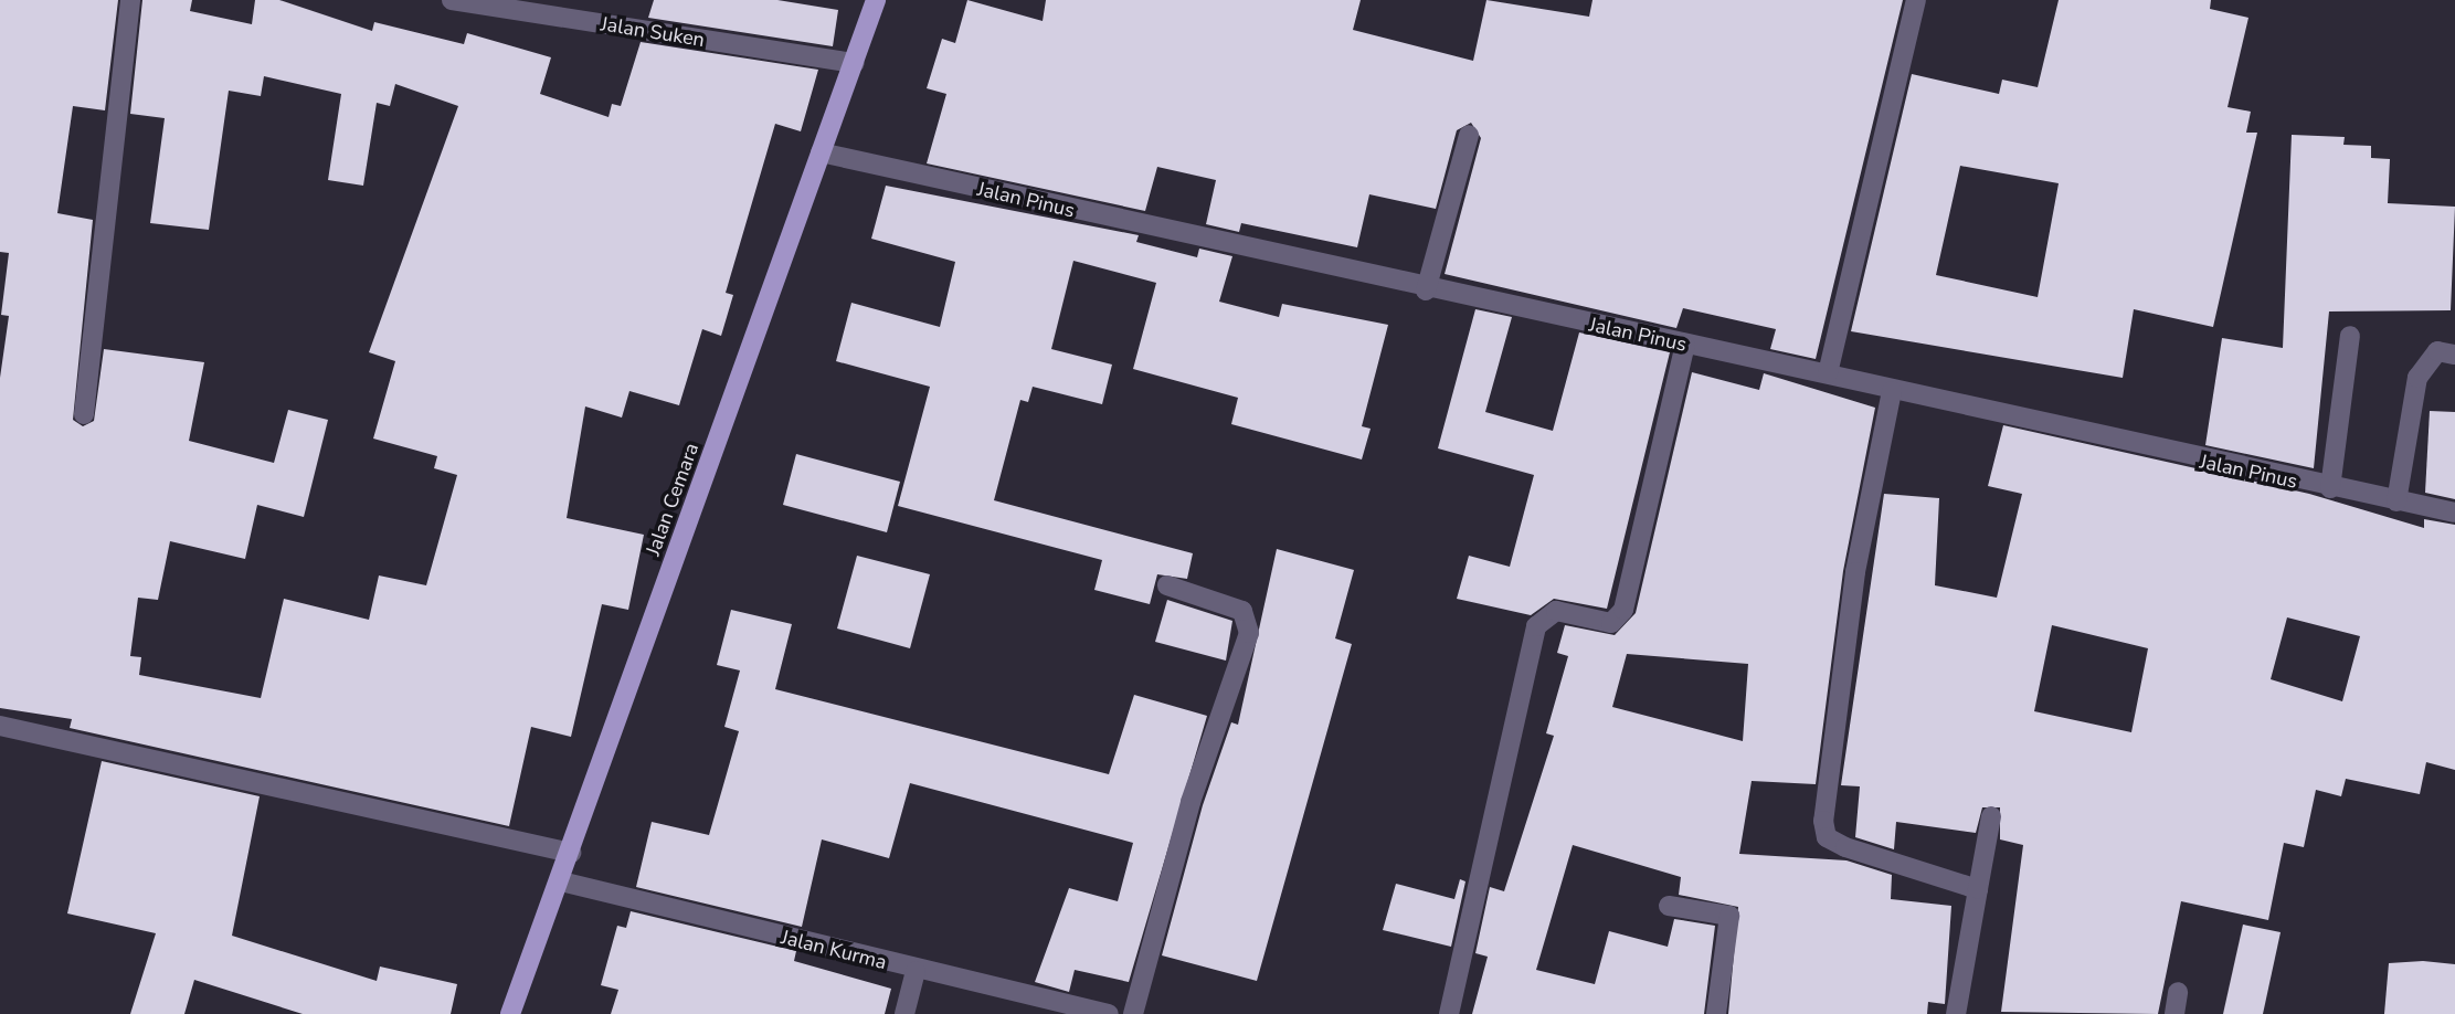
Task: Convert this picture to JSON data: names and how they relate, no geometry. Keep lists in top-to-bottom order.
{
  "streets": {
    "main road": ["Jalan Cemara"],
    "street": ["Jalan Suken", "Jalan Pinus", "Jalan Kurma"]
  },
  "crossings": [
    ["Jalan Suken", "Jalan Cemara"],
    ["Jalan Pinus", "Jalan Cemara"],
    ["Jalan Cemara", "Jalan Kurma"]
  ]
}
